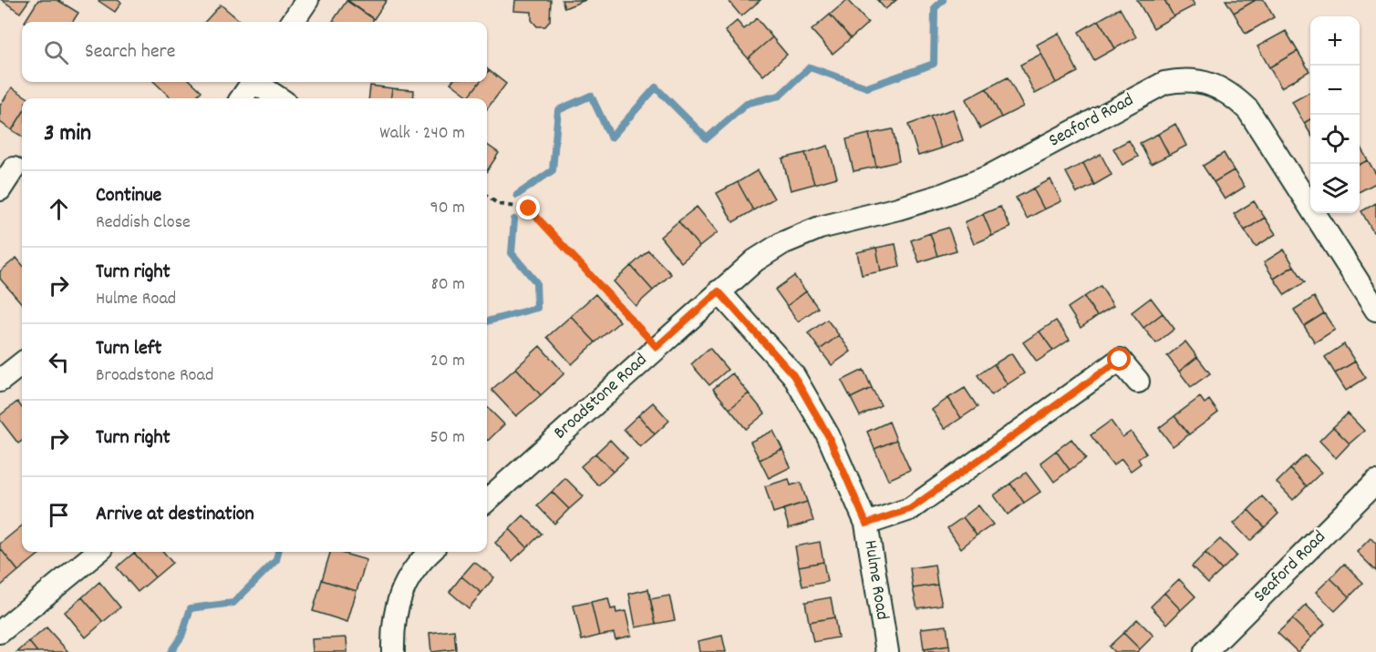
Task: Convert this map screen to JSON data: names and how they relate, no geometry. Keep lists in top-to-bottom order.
{
  "streets": {
    "street": ["Seaford Road", "Broadstone Road", "Hulme Road"]
  },
  "crossings": [
    ["Seaford Road", "Broadstone Road"],
    ["Seaford Road", "Hulme Road"],
    ["Broadstone Road", "Hulme Road"]
  ],
  "page": {
    "map_buttons": ["+", "−"],
    "search": "Search here",
    "heading": ["3 min", "Walk · 240 m"],
    "list": [
      ["Continue", "Reddish Close", "90 m"],
      ["Turn right", "Hulme Road", "80 m"],
      ["Turn left", "Broadstone Road", "20 m"],
      ["Turn right", "50 m"],
      "Arrive at destination"
    ]
  }
}
